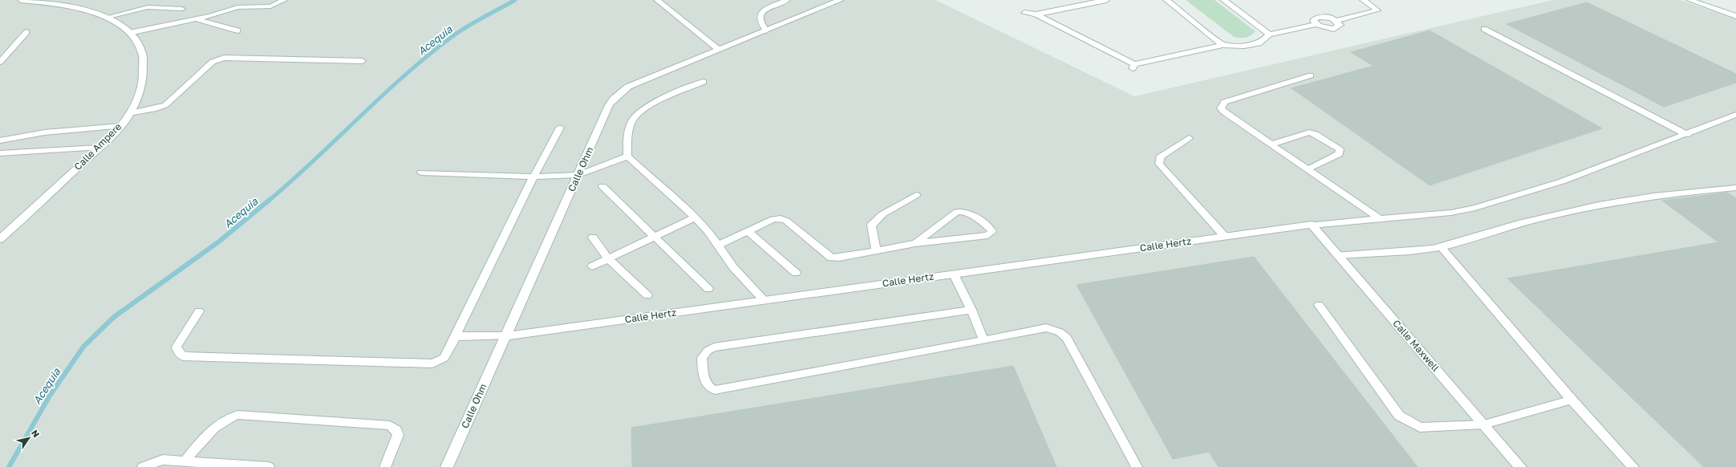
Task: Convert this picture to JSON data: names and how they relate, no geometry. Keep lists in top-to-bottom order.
{
  "streets": {
    "street": [
      "Calle Ampere",
      "Calle Ohm",
      "Calle Hertz",
      "Calle Maxwell"
    ]
  },
  "crossings": [
    ["Calle Ohm", "Calle Hertz"],
    ["Calle Hertz", "Calle Maxwell"]
  ],
  "water": ["Acequia"],
  "north": "top right"
}
